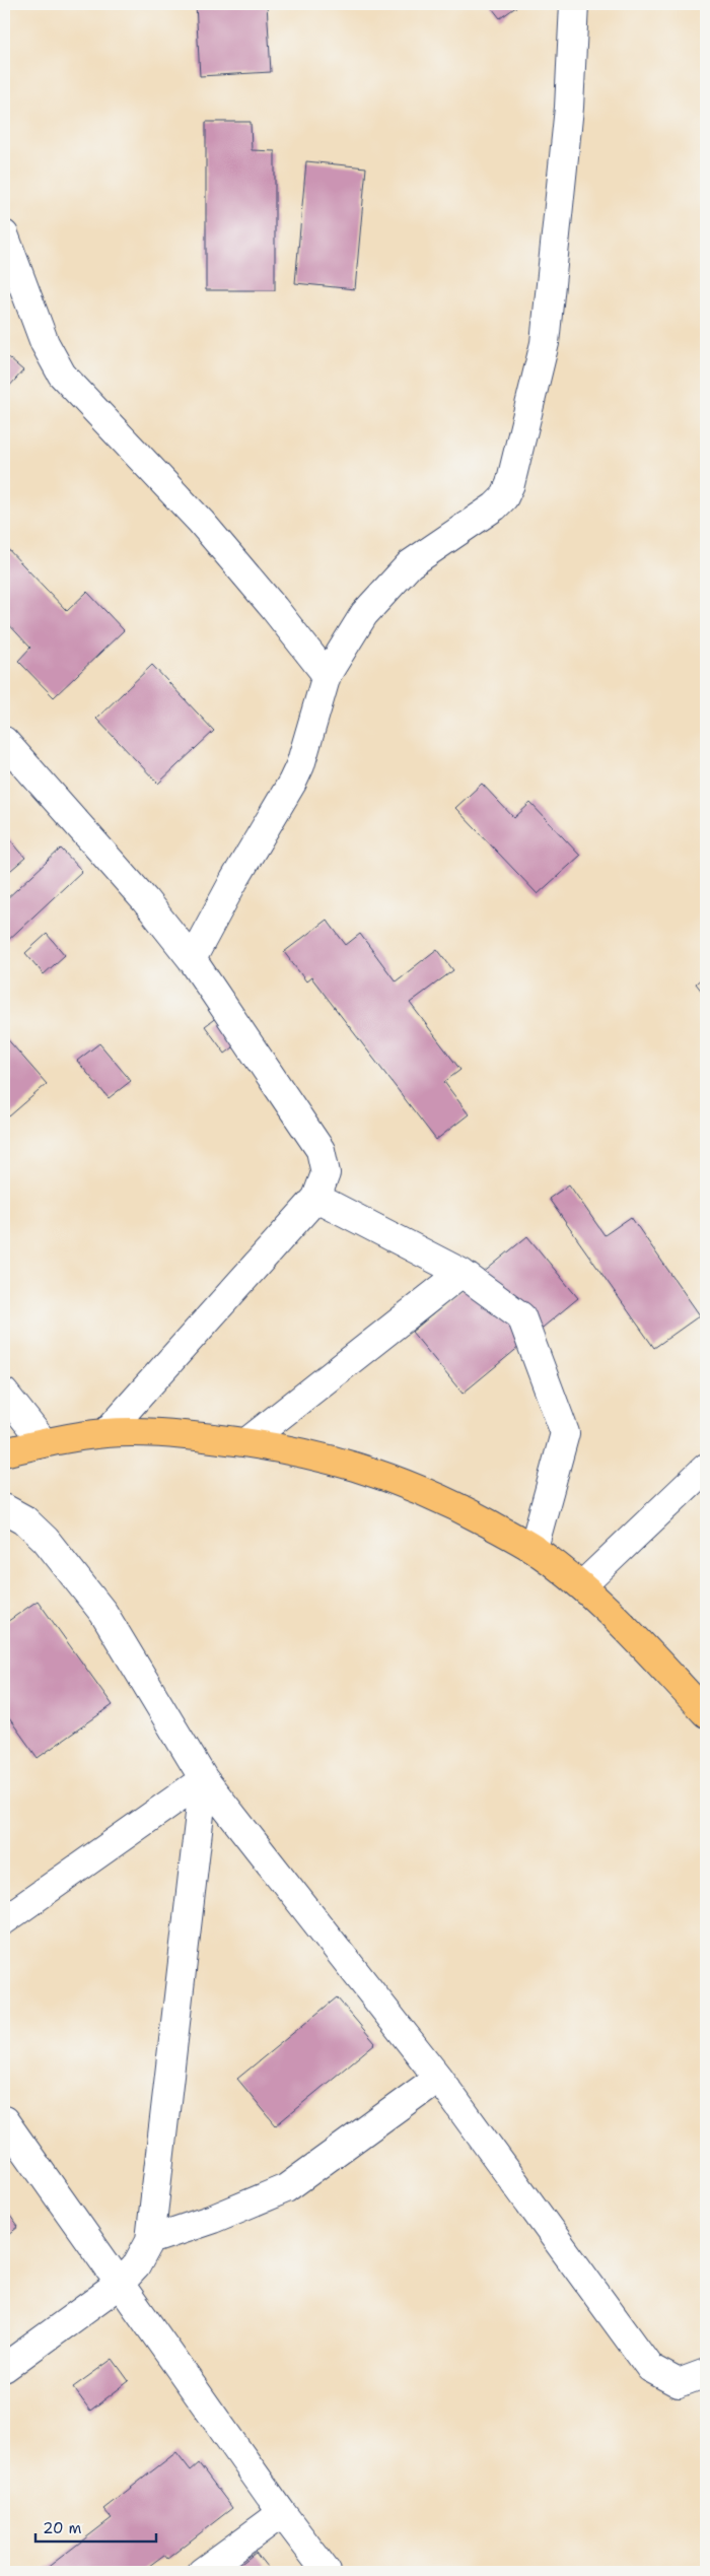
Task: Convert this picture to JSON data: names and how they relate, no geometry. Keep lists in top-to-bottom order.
{
  "scale_bar": "20 m"
}
